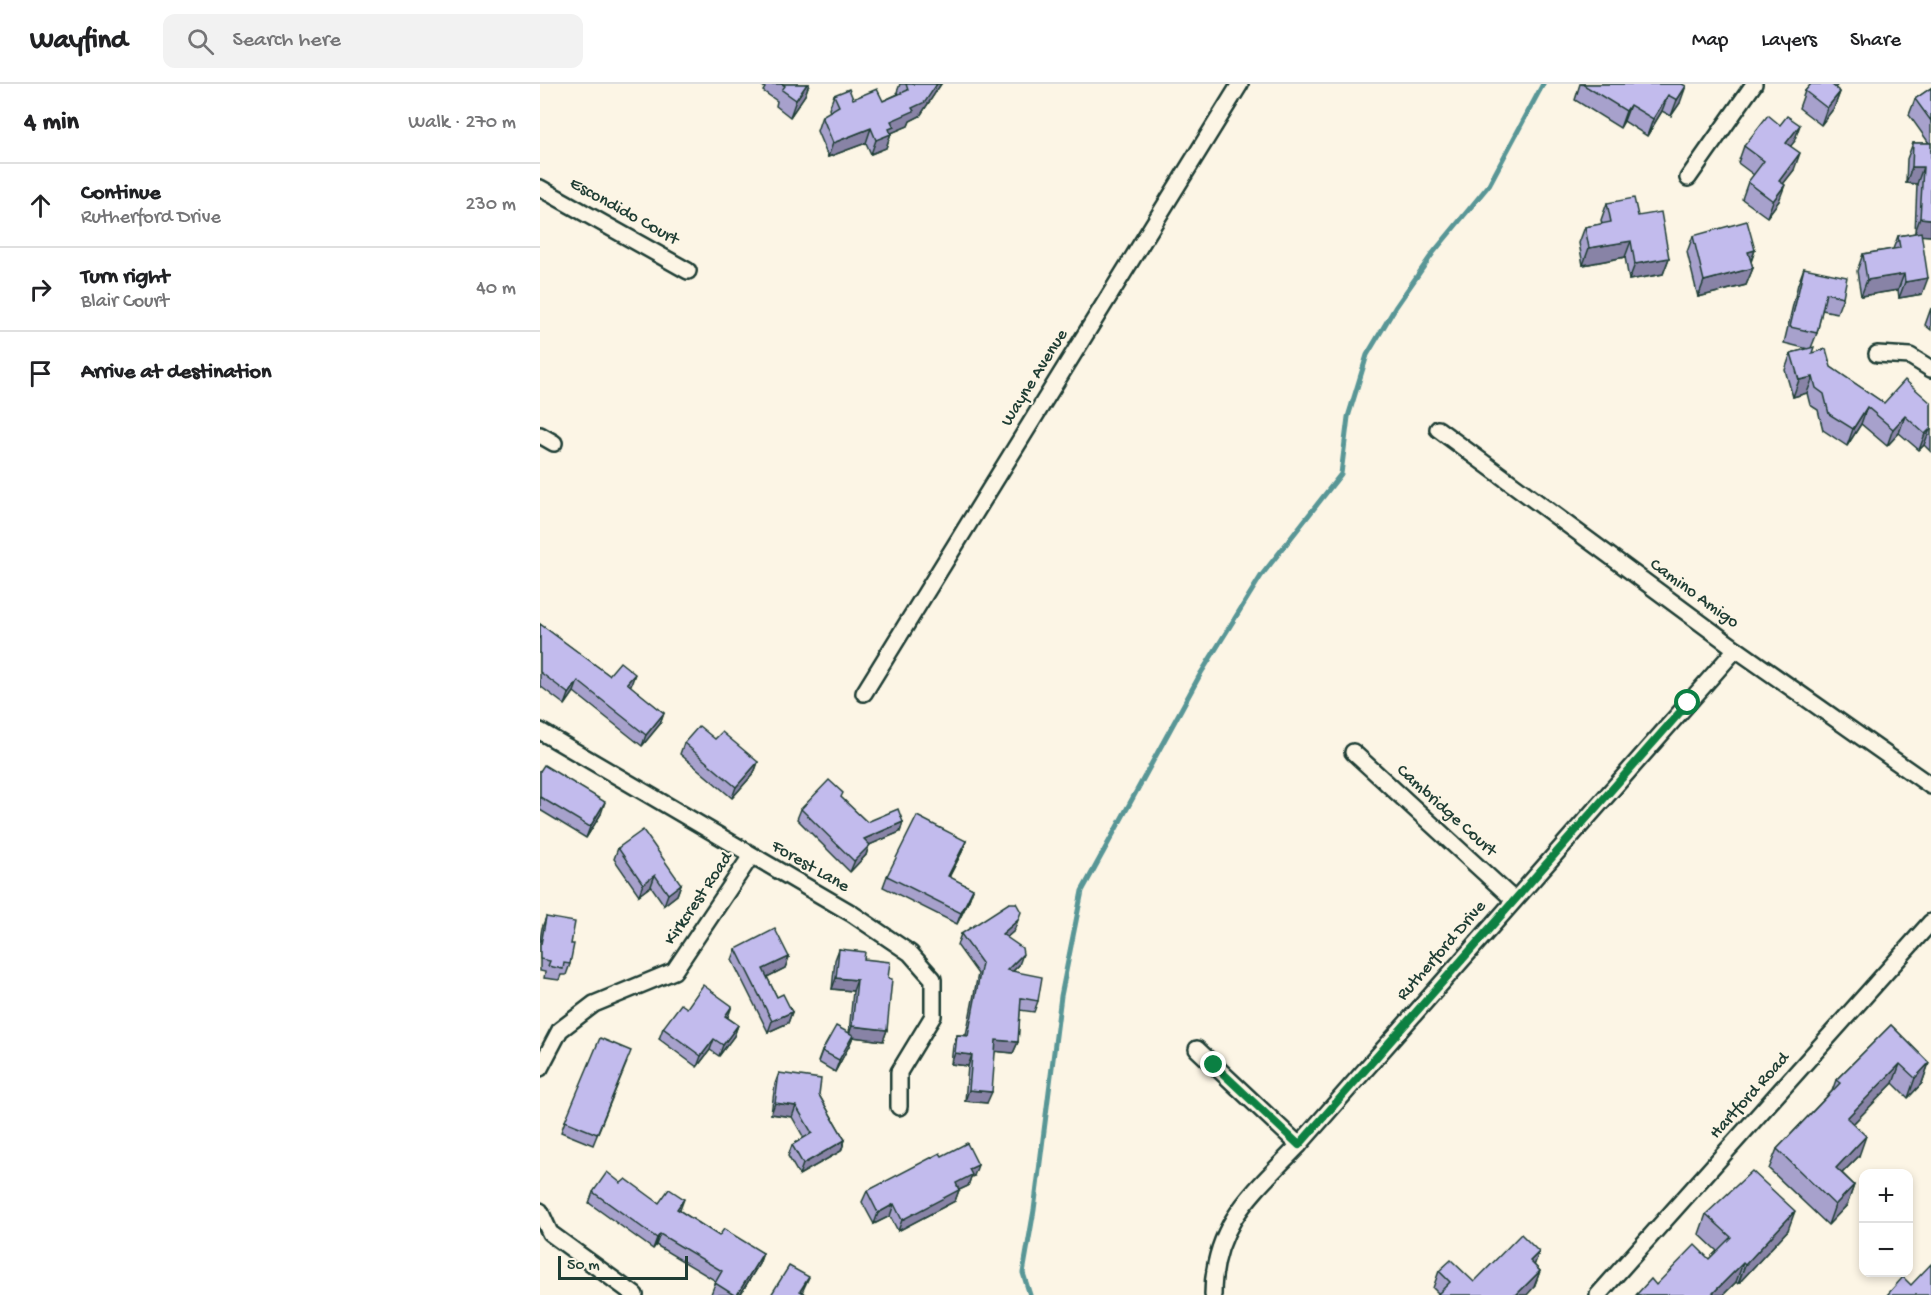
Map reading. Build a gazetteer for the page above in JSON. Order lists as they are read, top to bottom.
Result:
{
  "streets": {
    "street": [
      "Escondido Court",
      "Wayne Avenue",
      "Camino Amigo",
      "Cambridge Court",
      "Forest Lane",
      "Kirkcrest Road",
      "Rutherford Drive",
      "Hartford Road"
    ]
  },
  "crossings": [
    ["Camino Amigo", "Rutherford Drive"],
    ["Cambridge Court", "Rutherford Drive"],
    ["Forest Lane", "Kirkcrest Road"]
  ],
  "scale_bar": "50 m",
  "page": {
    "header": "Wayfind",
    "search": "Search here",
    "nav": ["Map", "Layers", "Share"],
    "heading": ["4 min", "Walk · 270 m"],
    "list": [
      ["Continue", "Rutherford Drive", "230 m"],
      ["Turn right", "Blair Court", "40 m"],
      "Arrive at destination"
    ],
    "map_buttons": ["+", "−"],
    "scale": "50 m"
  }
}
